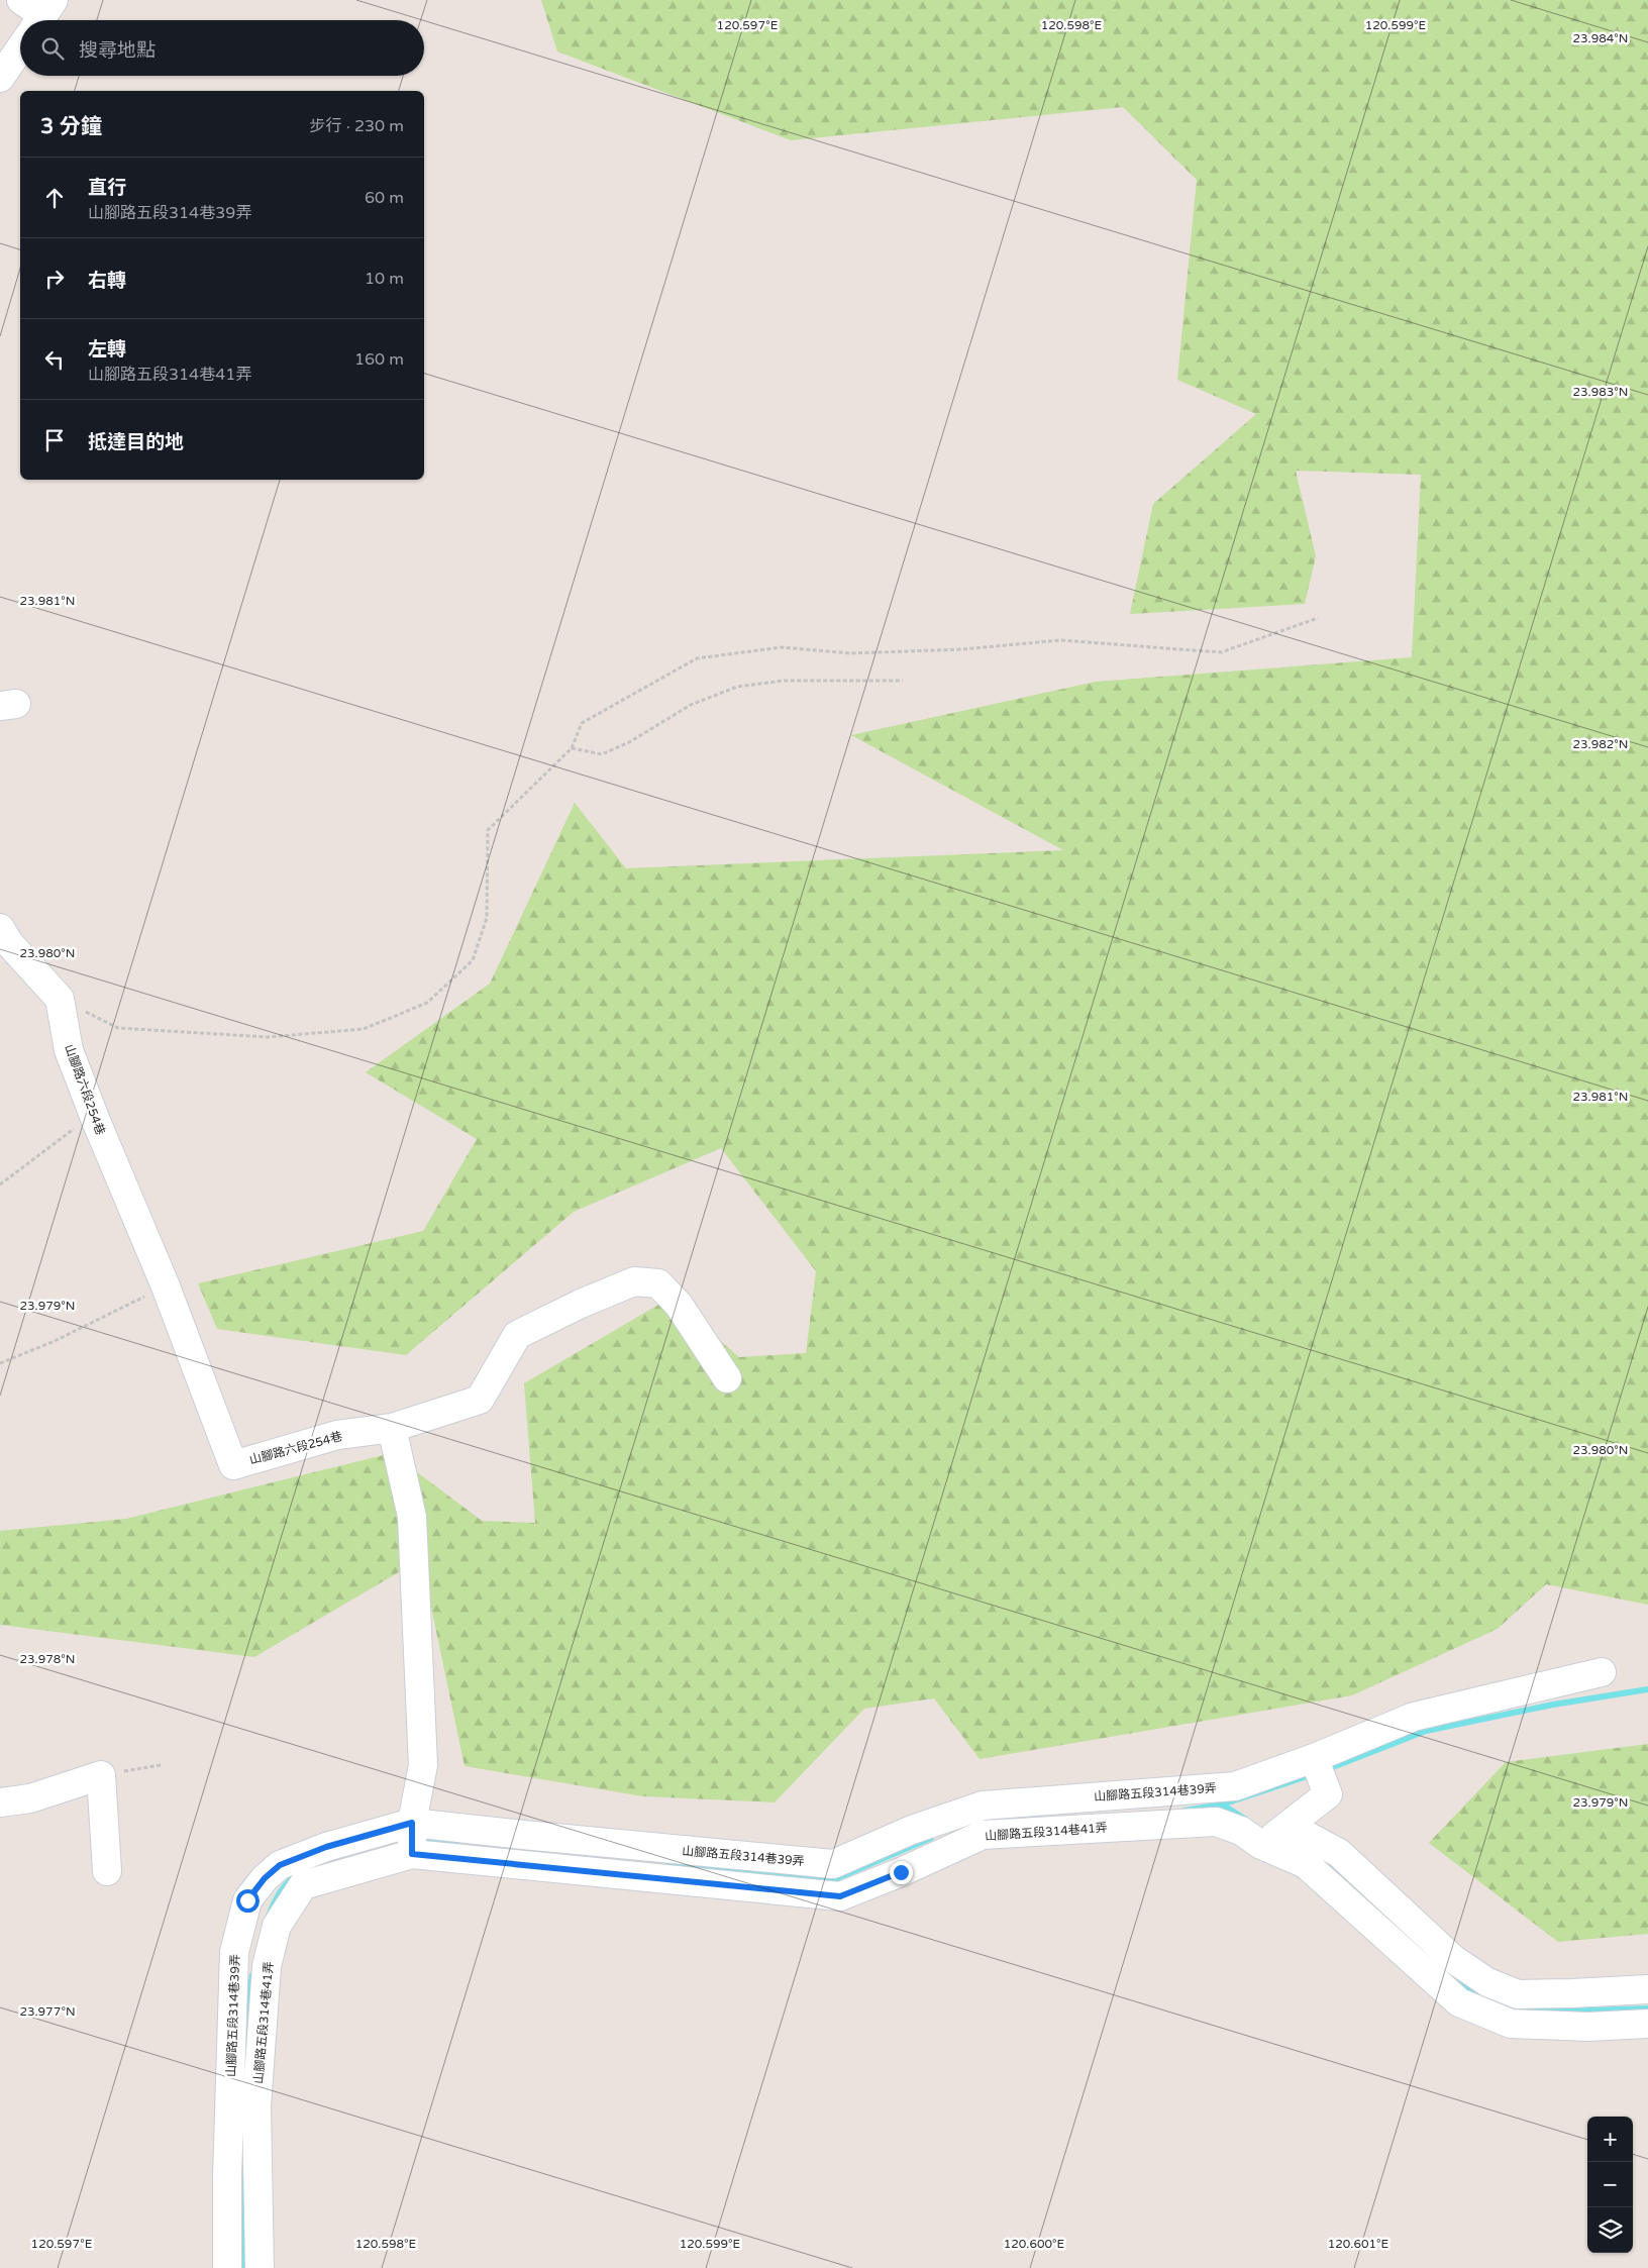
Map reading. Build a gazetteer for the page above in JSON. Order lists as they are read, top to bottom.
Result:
{
  "streets": {
    "lane": ["山腳路六段254巷", "山腳路五段314巷39弄", "山腳路五段314巷41弄"]
  },
  "page": {
    "search": "搜尋地點",
    "heading": ["3 分鐘", "步行 · 230 m"],
    "list": [
      ["直行", "山腳路五段314巷39弄", "60 m"],
      ["右轉", "10 m"],
      ["左轉", "山腳路五段314巷41弄", "160 m"],
      "抵達目的地"
    ],
    "map_buttons": ["+", "−"]
  },
  "coordinates": [
    "120.597°E",
    "120.598°E",
    "120.599°E",
    "23.984°N",
    "23.983°N",
    "23.981°N",
    "23.982°N",
    "23.980°N",
    "23.979°N",
    "23.978°N",
    "23.977°N",
    "120.600°E",
    "120.601°E"
  ]
}
